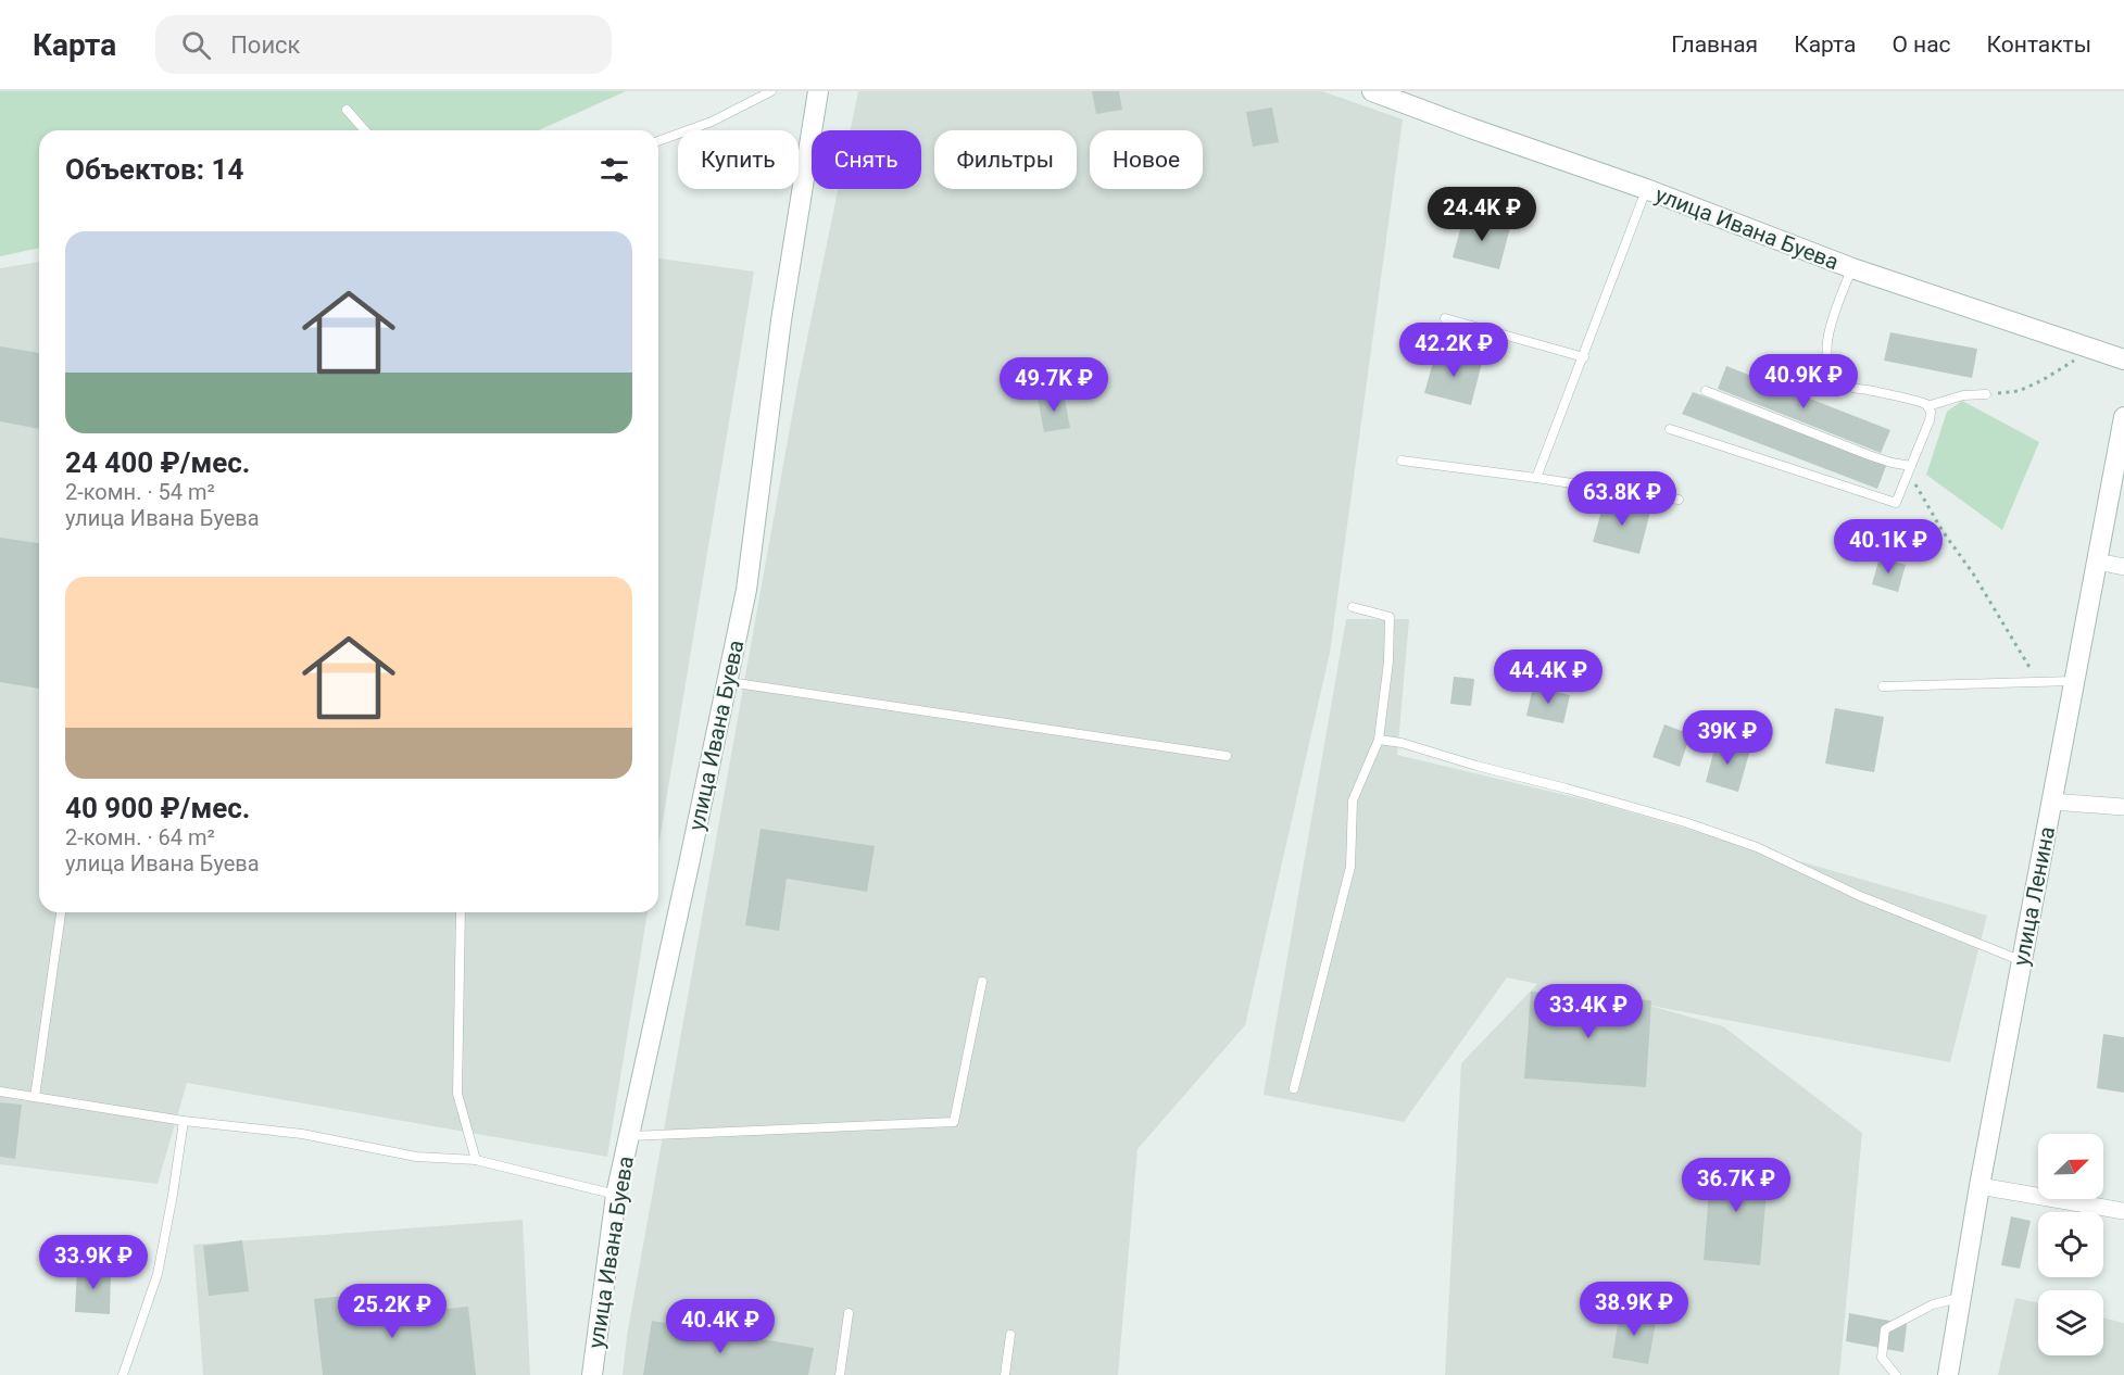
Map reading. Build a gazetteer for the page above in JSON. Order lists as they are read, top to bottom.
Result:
{
  "streets": {
    "street": ["улица Ивана Буева", "улица Ленина"]
  },
  "north": "top right",
  "page": {
    "header": "Карта",
    "search": "Поиск",
    "nav": [
      "Главная",
      "Карта",
      "О нас",
      "Контакты"
    ],
    "chip": [
      "Купить",
      "Снять",
      "Фильтры",
      "Новое"
    ],
    "heading": "Объектов: 14",
    "price": [
      "24.4K ₽",
      "42.2K ₽",
      "40.9K ₽",
      "49.7K ₽",
      "63.8K ₽",
      "40.1K ₽",
      "44.4K ₽",
      "39K ₽",
      "33.4K ₽",
      "36.7K ₽",
      "33.9K ₽",
      "38.9K ₽",
      "25.2K ₽",
      "40.4K ₽"
    ],
    "list": [
      {
        "name": "24 400 ₽/мес.",
        "note": "2-комн. · 54 m² · улица Ивана Буева"
      },
      {
        "name": "40 900 ₽/мес.",
        "note": "2-комн. · 64 m² · улица Ивана Буева"
      }
    ]
  }
}
